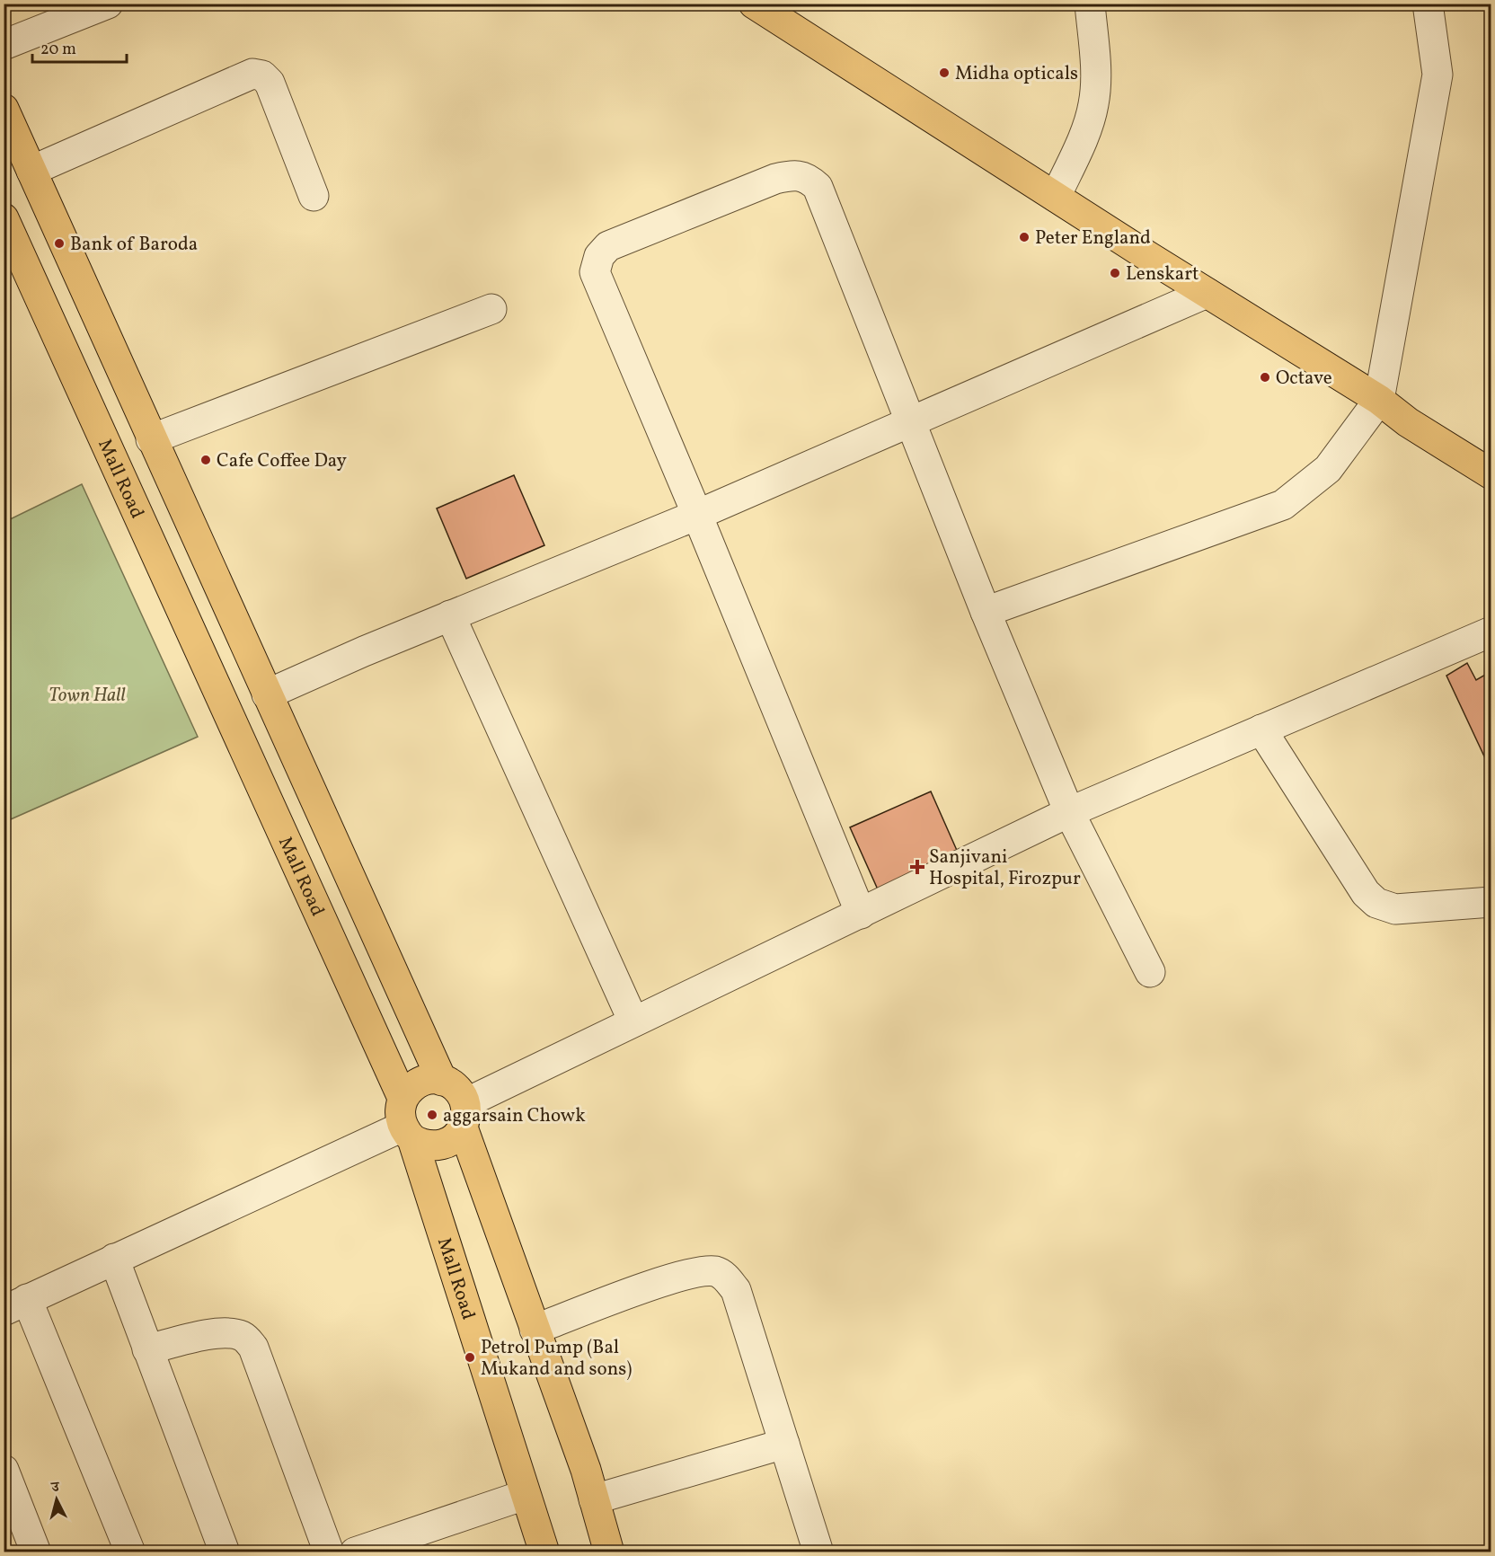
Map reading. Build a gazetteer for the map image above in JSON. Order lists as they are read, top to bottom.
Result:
{
  "streets": {
    "main road": ["Mall Road"]
  },
  "parks": ["Town Hall"],
  "places": {
    "other": [
      "Midha opticals",
      "Peter England",
      "Bank of Baroda",
      "Lenskart",
      "Octave",
      "Cafe Coffee Day",
      "aggarsain Chowk",
      "Petrol Pump (Bal Mukand and sons)"
    ],
    "health": ["Sanjivani Hospital, Firozpur"]
  },
  "scale_bar": "20 m",
  "north": "top"
}
